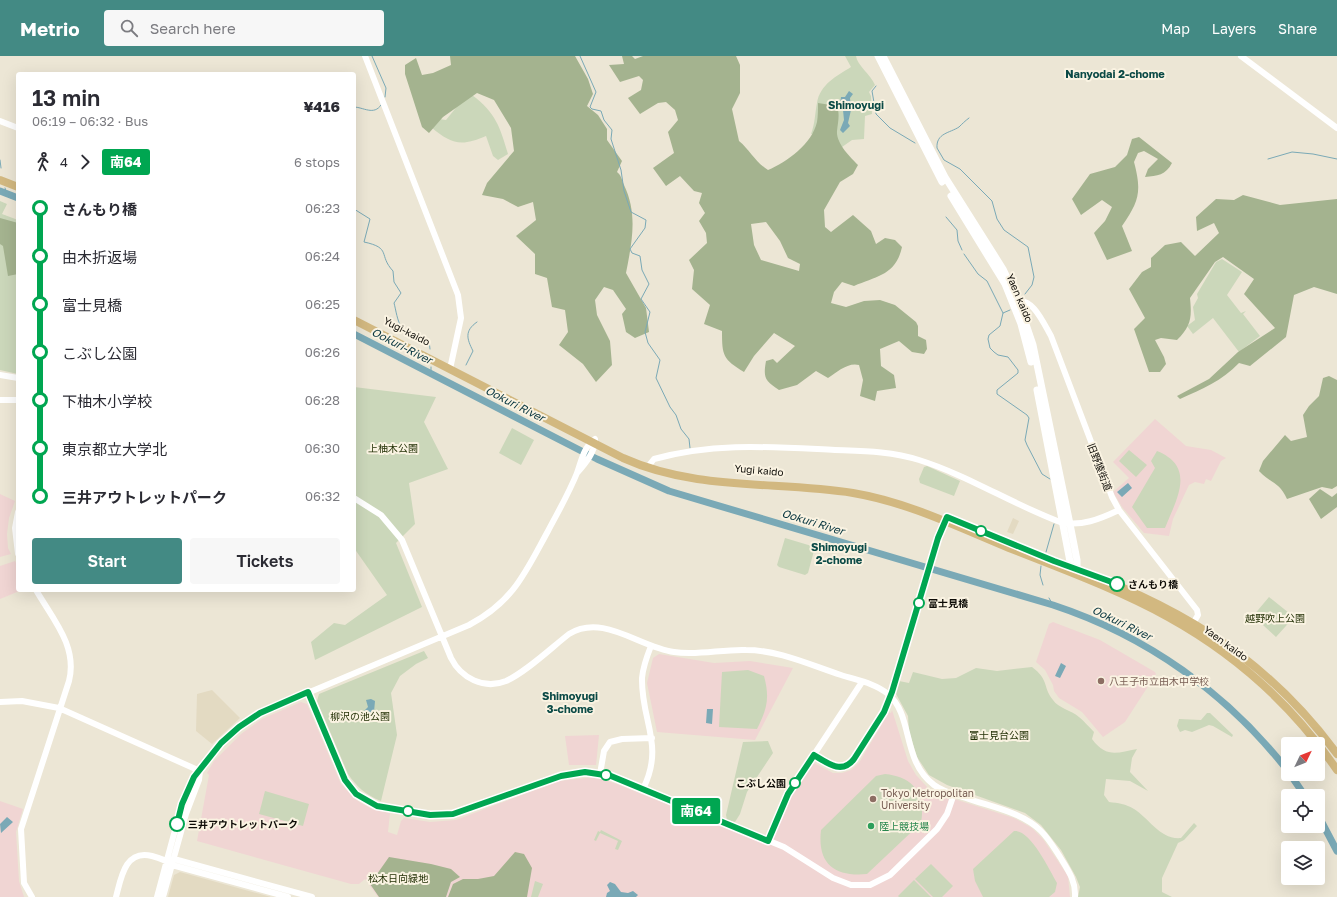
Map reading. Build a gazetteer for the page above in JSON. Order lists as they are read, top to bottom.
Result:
{
  "streets": {
    "main road": ["Yaen kaido", "Yugi-kaido", "Yugi kaido"],
    "street": ["旧野猿街道"]
  },
  "crossings": [
    ["Yaen kaido", "旧野猿街道"],
    ["Yaen kaido", "Yugi kaido"],
    ["Yugi-kaido", "Yugi kaido"]
  ],
  "districts": [
    "Nanyodai 2-chome",
    "Shimoyugi",
    "Shimoyugi 2-chome",
    "Shimoyugi 3-chome"
  ],
  "water": ["Ookuri-River", "Ookuri River"],
  "parks": [
    "上柚木公園",
    "越野吹上公園",
    "柳沢の池公園",
    "富士見台公園",
    "松木日向緑地"
  ],
  "places": [
    "さんもり橋",
    "富士見橋",
    "八王子市立由木中学校",
    "こぶし公園",
    "Tokyo Metropolitan University",
    "三井アウトレットパーク",
    "陸上競技場"
  ],
  "lines": ["bus line 南64"],
  "north": "top right",
  "page": {
    "header": "Metrio",
    "search": "Search here",
    "nav": ["Map", "Layers", "Share"],
    "on_map": "南64",
    "heading": ["13 min", "06:19 – 06:32 · Bus", "¥416"],
    "legs": ["4", "南64", "6 stops"],
    "list": [
      {
        "name": "さんもり橋",
        "value": "06:23"
      },
      {
        "name": "由木折返場",
        "value": "06:24"
      },
      {
        "name": "富士見橋",
        "value": "06:25"
      },
      {
        "name": "こぶし公園",
        "value": "06:26"
      },
      {
        "name": "下柚木小学校",
        "value": "06:28"
      },
      {
        "name": "東京都立大学北",
        "value": "06:30"
      },
      {
        "name": "三井アウトレットパーク",
        "value": "06:32"
      }
    ],
    "buttons": ["Start", "Tickets"]
  }
}
